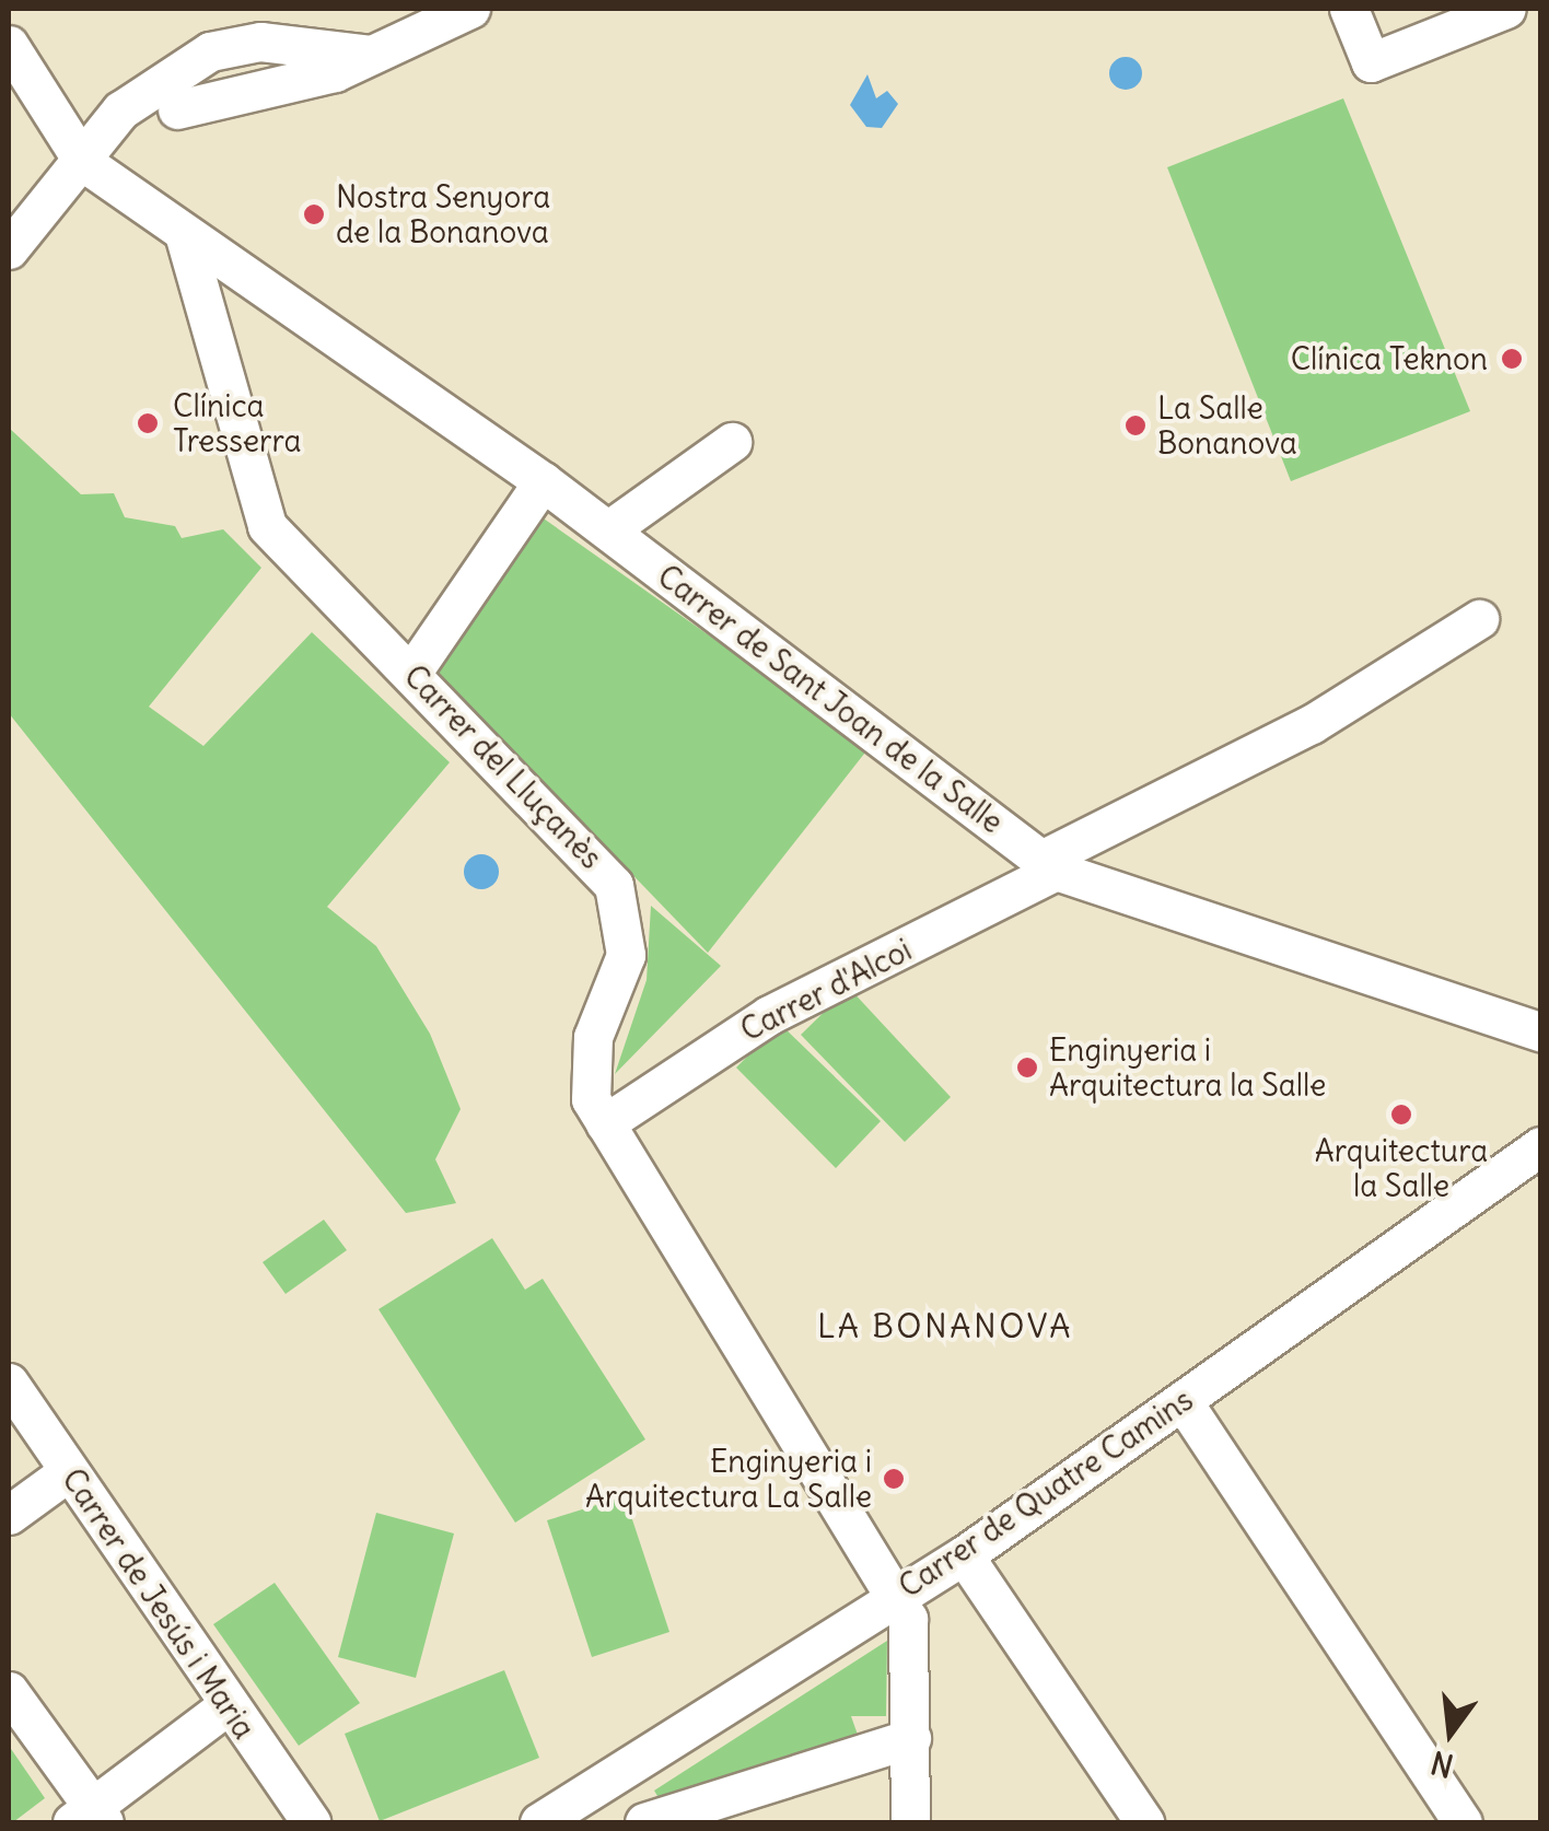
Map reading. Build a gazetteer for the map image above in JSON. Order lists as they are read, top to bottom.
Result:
{
  "streets": {
    "street": [
      "Carrer de Sant Joan de la Salle",
      "Carrer del Lluçanès",
      "Carrer d'Alcoi",
      "Carrer de Quatre Camins",
      "Carrer de Jesús i Maria"
    ]
  },
  "crossings": [
    ["Carrer de Sant Joan de la Salle", "Carrer del Lluçanès"],
    ["Carrer de Sant Joan de la Salle", "Carrer d'Alcoi"],
    ["Carrer del Lluçanès", "Carrer d'Alcoi"],
    ["Carrer del Lluçanès", "Carrer de Quatre Camins"]
  ],
  "districts": ["LA BONANOVA"],
  "places": [
    "Nostra Senyora de la Bonanova",
    "Clínica Teknon",
    "Clínica Tresserra",
    "La Salle Bonanova",
    "Enginyeria i Arquitectura la Salle",
    "Arquitectura la Salle",
    "Enginyeria i Arquitectura La Salle"
  ],
  "north": "bottom"
}
